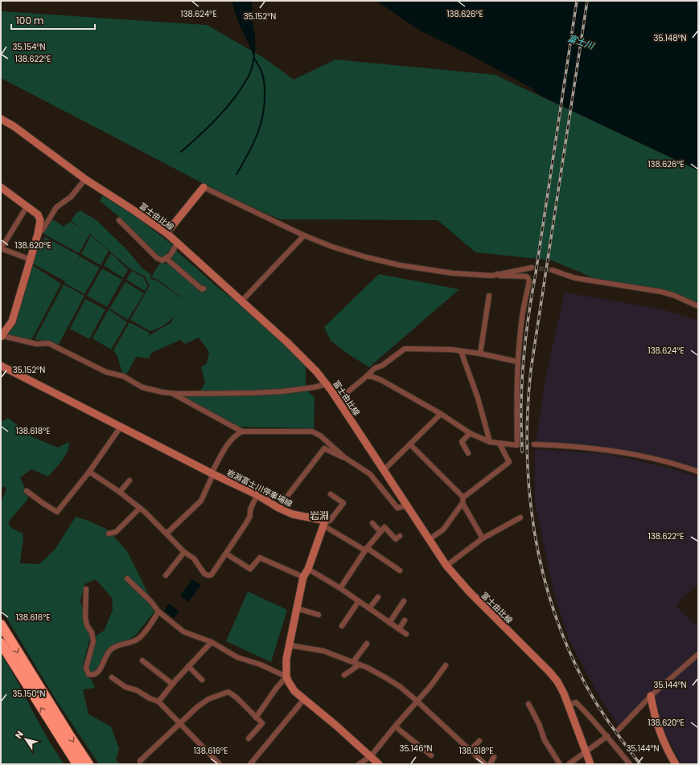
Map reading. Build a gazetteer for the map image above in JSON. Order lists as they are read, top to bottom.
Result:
{
  "streets": {
    "main road": ["富士由比線", "岩淵富士川停車場線"]
  },
  "districts": ["岩淵"],
  "water": ["富士川"],
  "scale_bar": "100 m",
  "north": "top left",
  "coordinates": [
    "138.624°E",
    "138.626°E",
    "35.152°N",
    "35.148°N",
    "35.154°N",
    "138.622°E",
    "138.620°E",
    "138.618°E",
    "138.616°E",
    "35.144°N",
    "35.150°N",
    "35.146°N"
  ]
}
